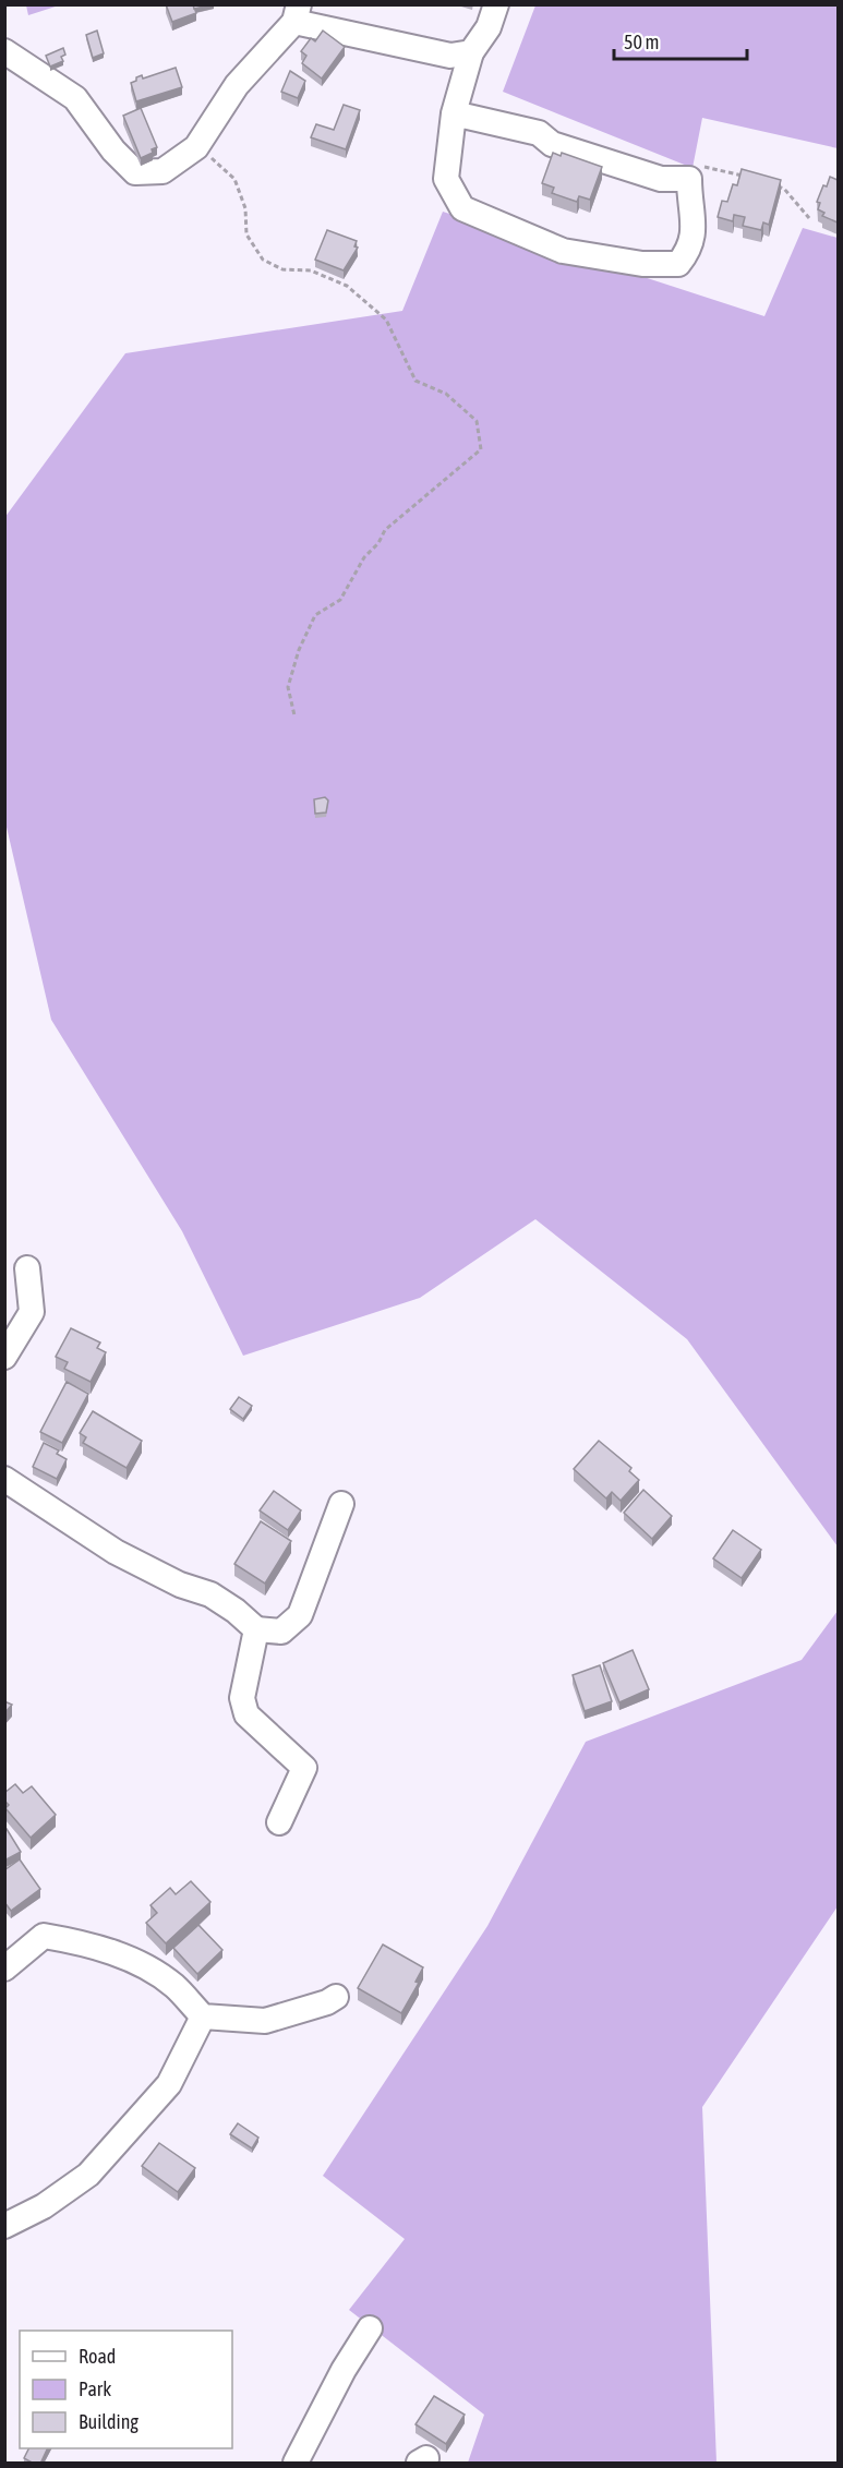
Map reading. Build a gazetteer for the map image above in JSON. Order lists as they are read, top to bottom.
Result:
{
  "legend": ["Road", "Park", "Building"],
  "scale_bar": "50 m"
}
